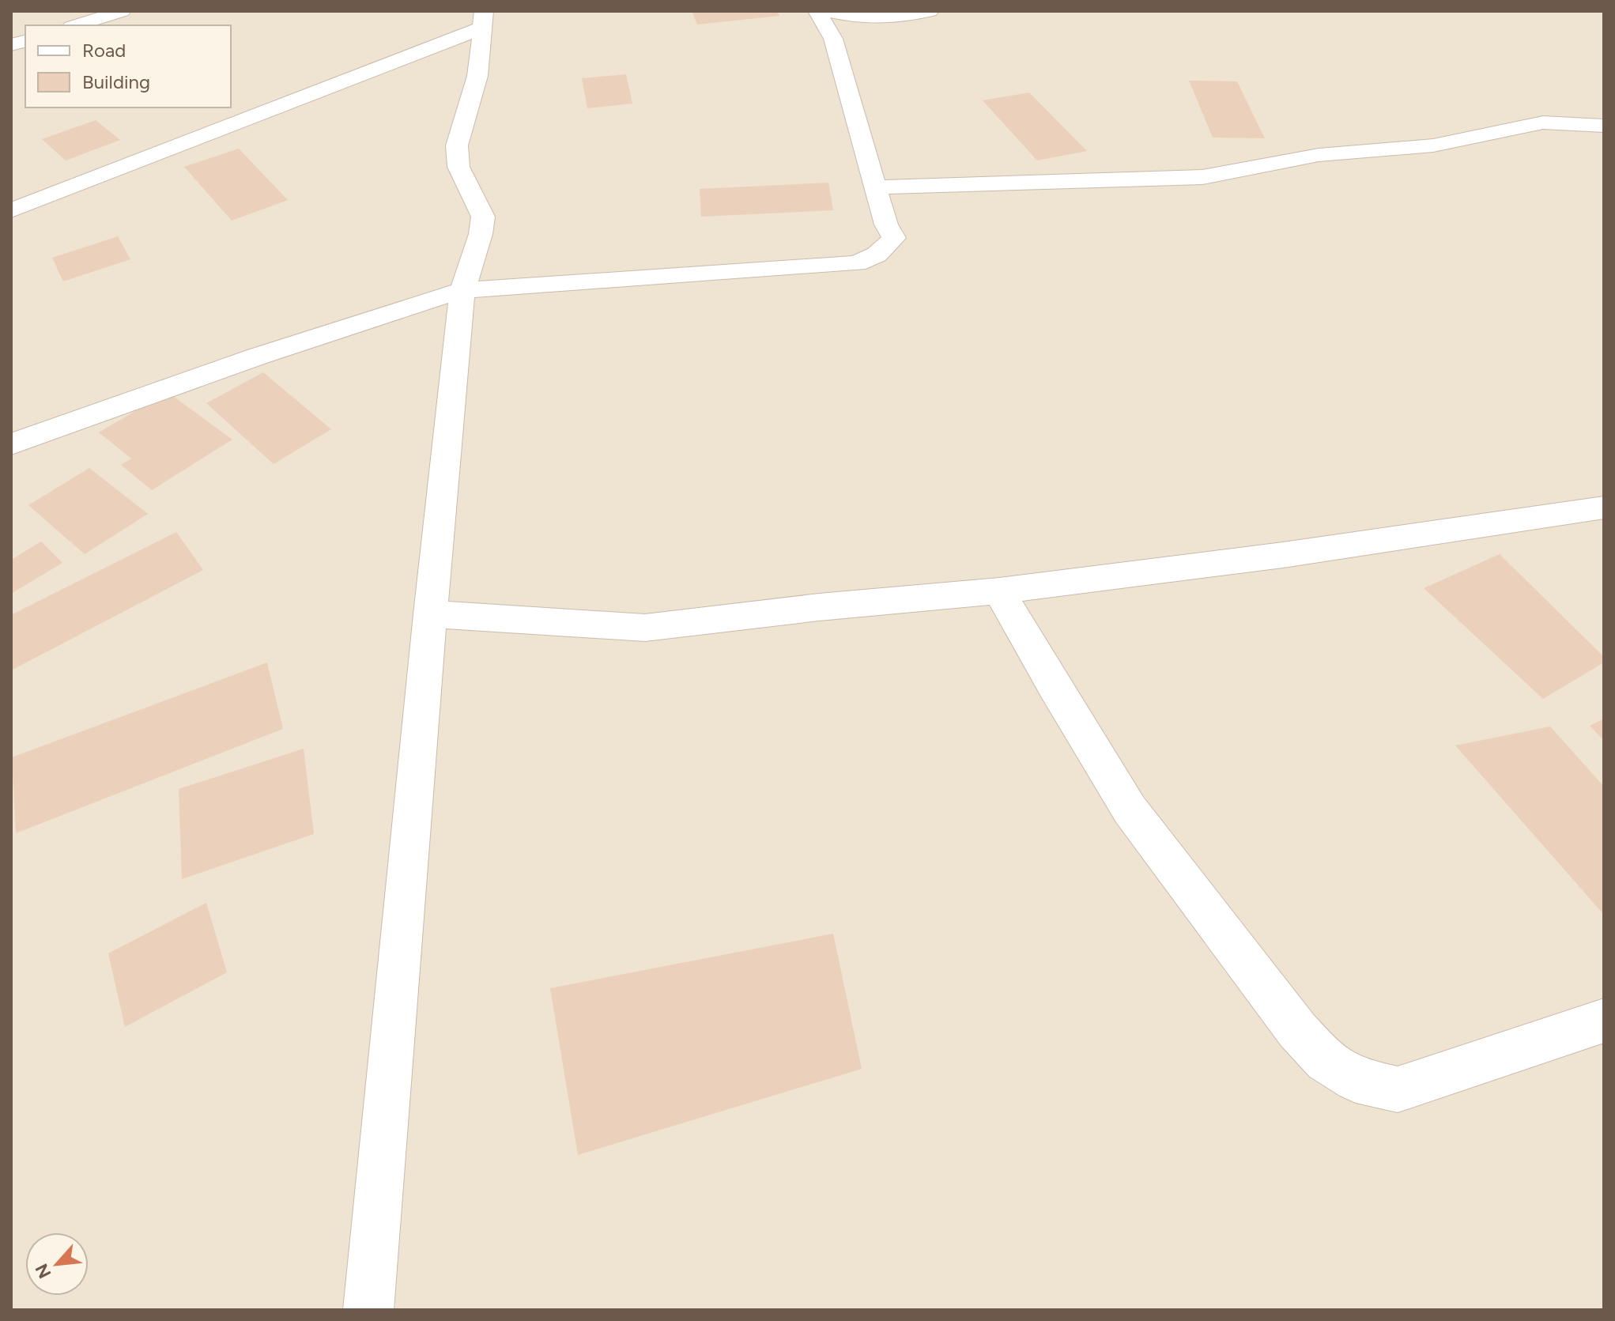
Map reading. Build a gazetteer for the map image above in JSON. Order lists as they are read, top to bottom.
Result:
{
  "legend": ["Road", "Building"],
  "north": "bottom left"
}
